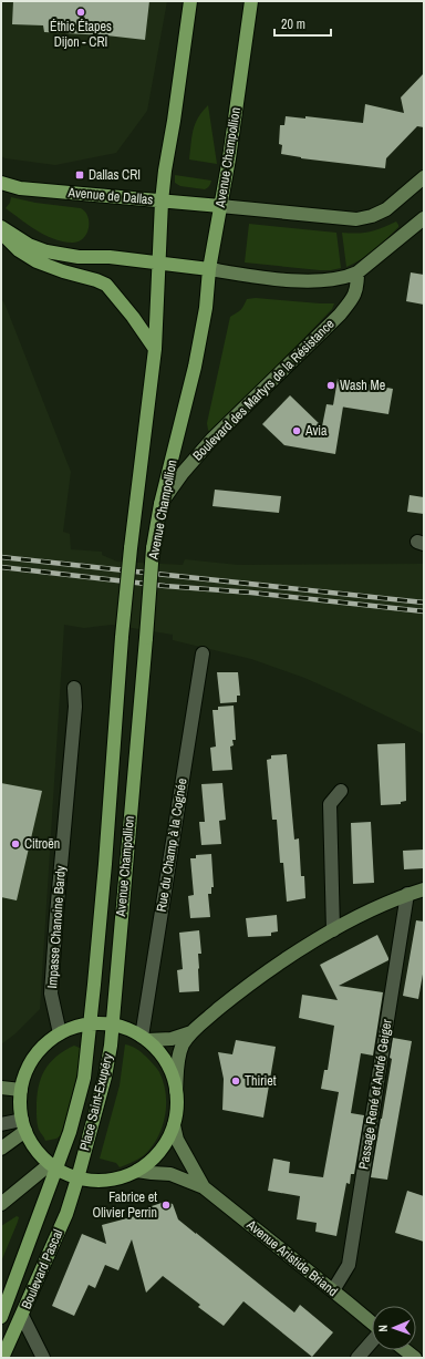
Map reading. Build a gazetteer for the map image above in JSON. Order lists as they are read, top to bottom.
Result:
{
  "streets": {
    "main road": [
      "Avenue Champollion",
      "Avenue de Dallas",
      "Boulevard des Martyrs de la Résistance",
      "Place Saint-Exupéry",
      "Avenue Aristide Briand",
      "Boulevard Pascal"
    ],
    "street": ["Rue du Champ à la Cognée", "Impasse Chanoine Bardy", "Passage René et André Geiger"]
  },
  "crossings": [
    ["Avenue Champollion", "Avenue de Dallas"],
    ["Avenue Champollion", "Boulevard des Martyrs de la Résistance"],
    ["Avenue Champollion", "Place Saint-Exupéry"],
    ["Passage René et André Geiger", "Avenue Aristide Briand"],
    ["Place Saint-Exupéry", "Boulevard Pascal"]
  ],
  "places": {
    "other": [
      "Éthic Étapes Dijon - CRI",
      "Wash Me",
      "Avia",
      "Citroën",
      "Thiriet",
      "Fabrice et Olivier Perrin"
    ],
    "transit": ["Dallas CRI"]
  },
  "scale_bar": "20 m",
  "north": "left"
}
